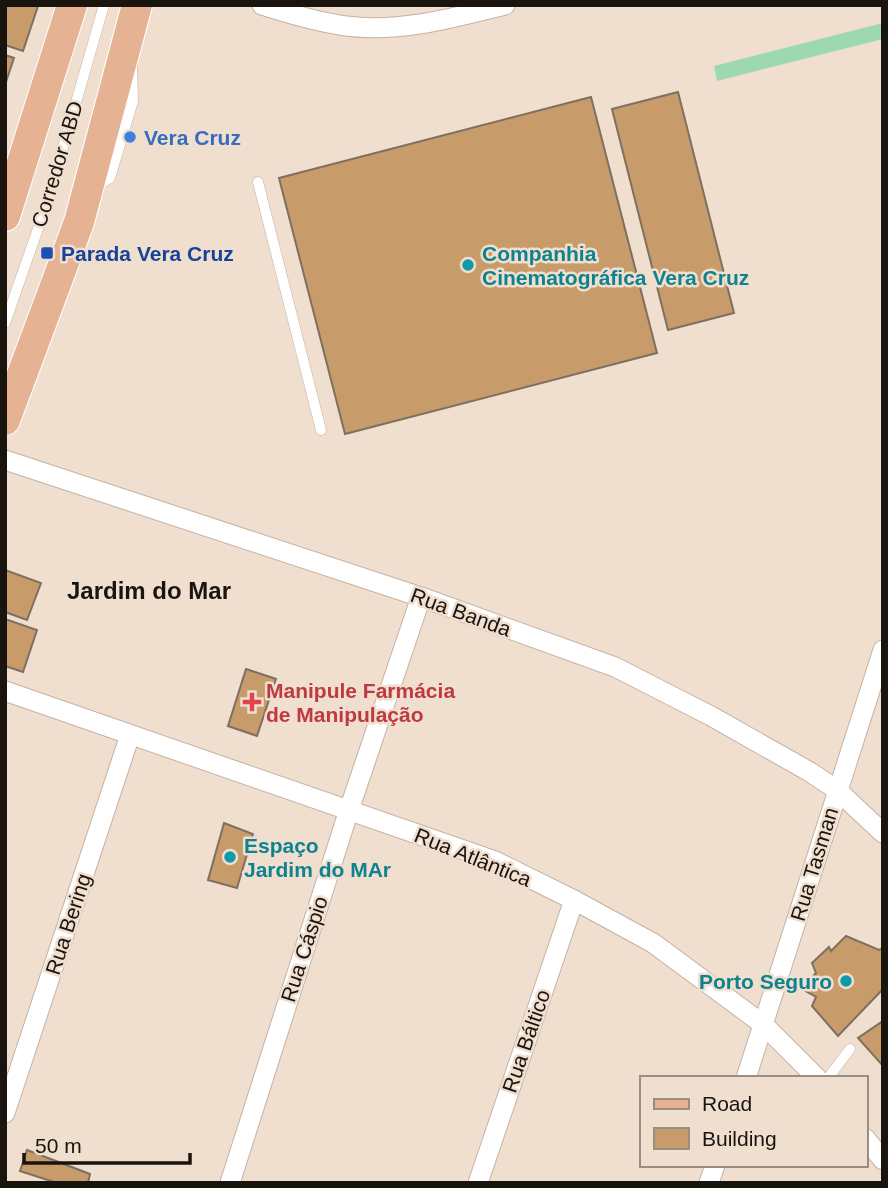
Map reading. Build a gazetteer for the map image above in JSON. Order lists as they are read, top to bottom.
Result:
{
  "streets": {
    "street": [
      "Rua Banda",
      "Rua Atlântica",
      "Rua Tasman",
      "Rua Bering",
      "Rua Cáspio",
      "Rua Báltico"
    ],
    "lane": ["Corredor ABD"]
  },
  "crossings": [
    ["Rua Banda", "Rua Tasman"],
    ["Rua Banda", "Rua Cáspio"],
    ["Rua Atlântica", "Rua Tasman"],
    ["Rua Atlântica", "Rua Bering"],
    ["Rua Atlântica", "Rua Cáspio"],
    ["Rua Atlântica", "Rua Báltico"]
  ],
  "districts": ["Jardim do Mar"],
  "places": {
    "other": [
      "Vera Cruz",
      "Companhia Cinematográfica Vera Cruz",
      "Espaço Jardim do MAr",
      "Porto Seguro"
    ],
    "transit": ["Parada Vera Cruz"],
    "health": ["Manipule Farmácia de Manipulação"]
  },
  "legend": ["Road", "Building"],
  "scale_bar": "50 m"
}
